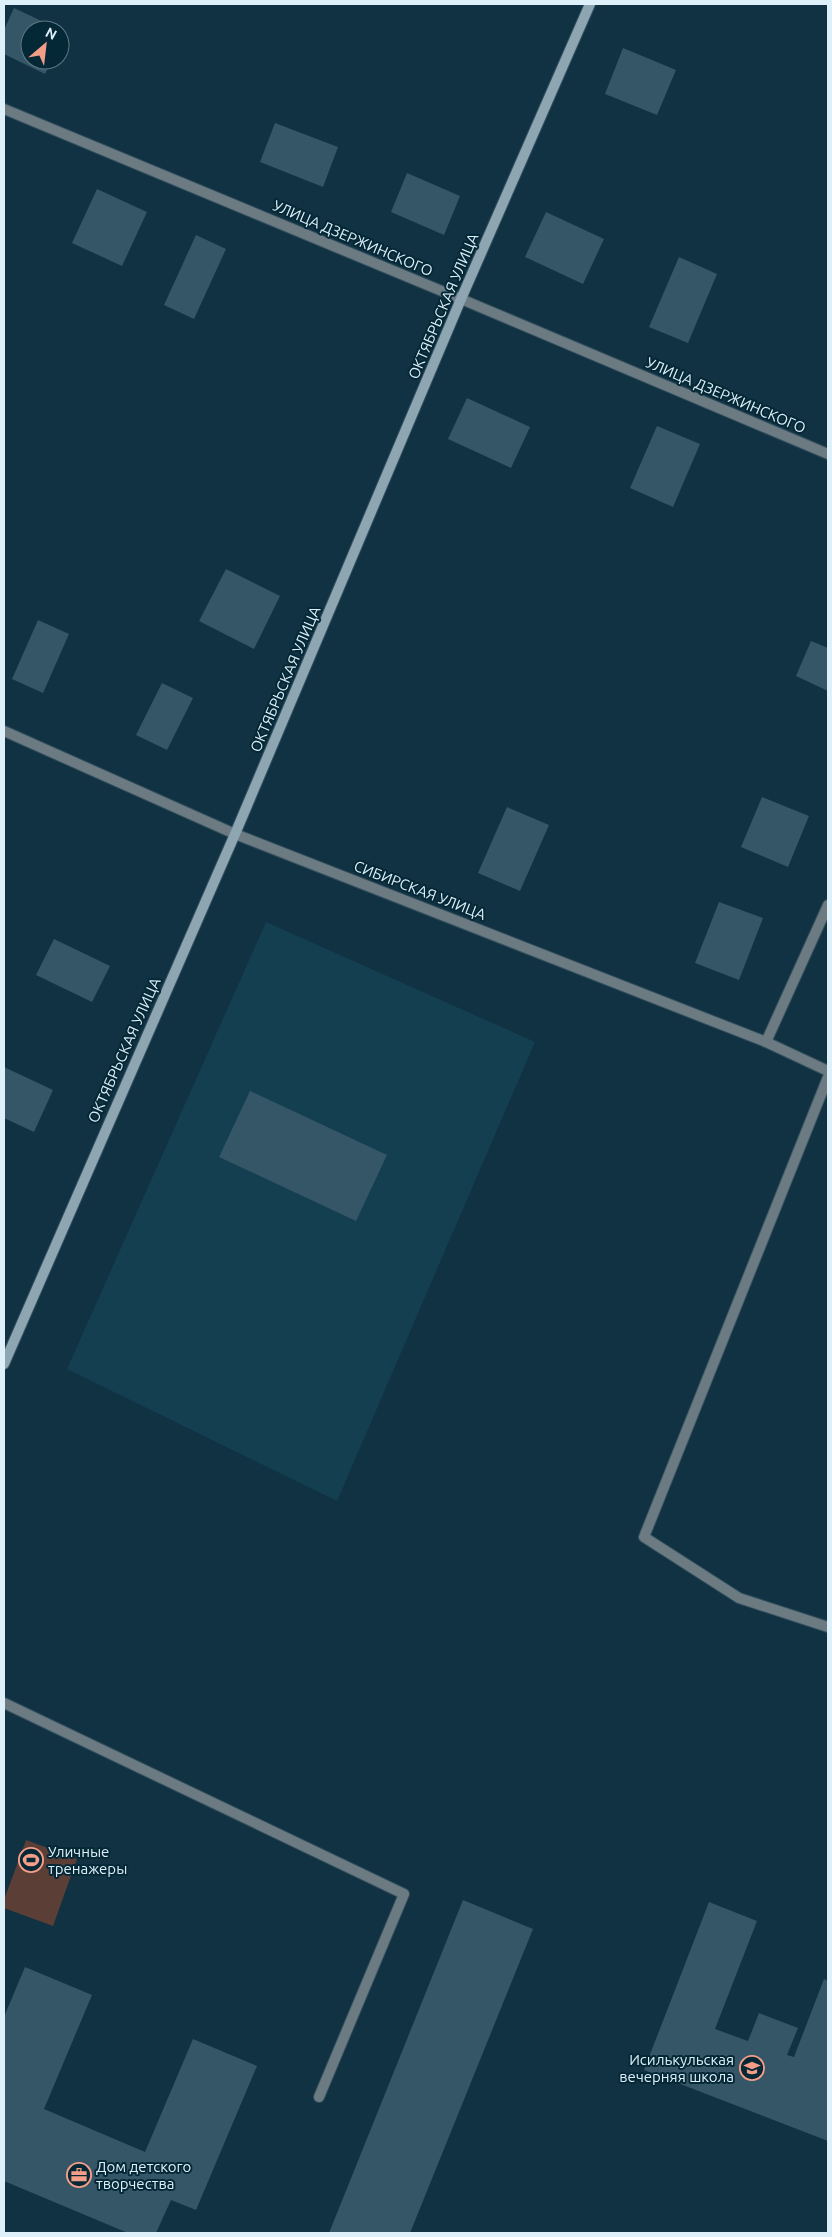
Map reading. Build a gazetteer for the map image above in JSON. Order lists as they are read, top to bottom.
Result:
{
  "streets": {
    "street": ["УЛИЦА ДЗЕРЖИНСКОГО", "ОКТЯБРЬСКАЯ УЛИЦА", "СИБИРСКАЯ УЛИЦА"]
  },
  "crossings": [
    ["УЛИЦА ДЗЕРЖИНСКОГО", "ОКТЯБРЬСКАЯ УЛИЦА"],
    ["ОКТЯБРЬСКАЯ УЛИЦА", "СИБИРСКАЯ УЛИЦА"]
  ],
  "places": {
    "sports": ["Уличные тренажеры"],
    "school or university": ["Исилькульская вечерняя школа"],
    "office": ["Дом детского творчества"]
  },
  "north": "top right"
}
